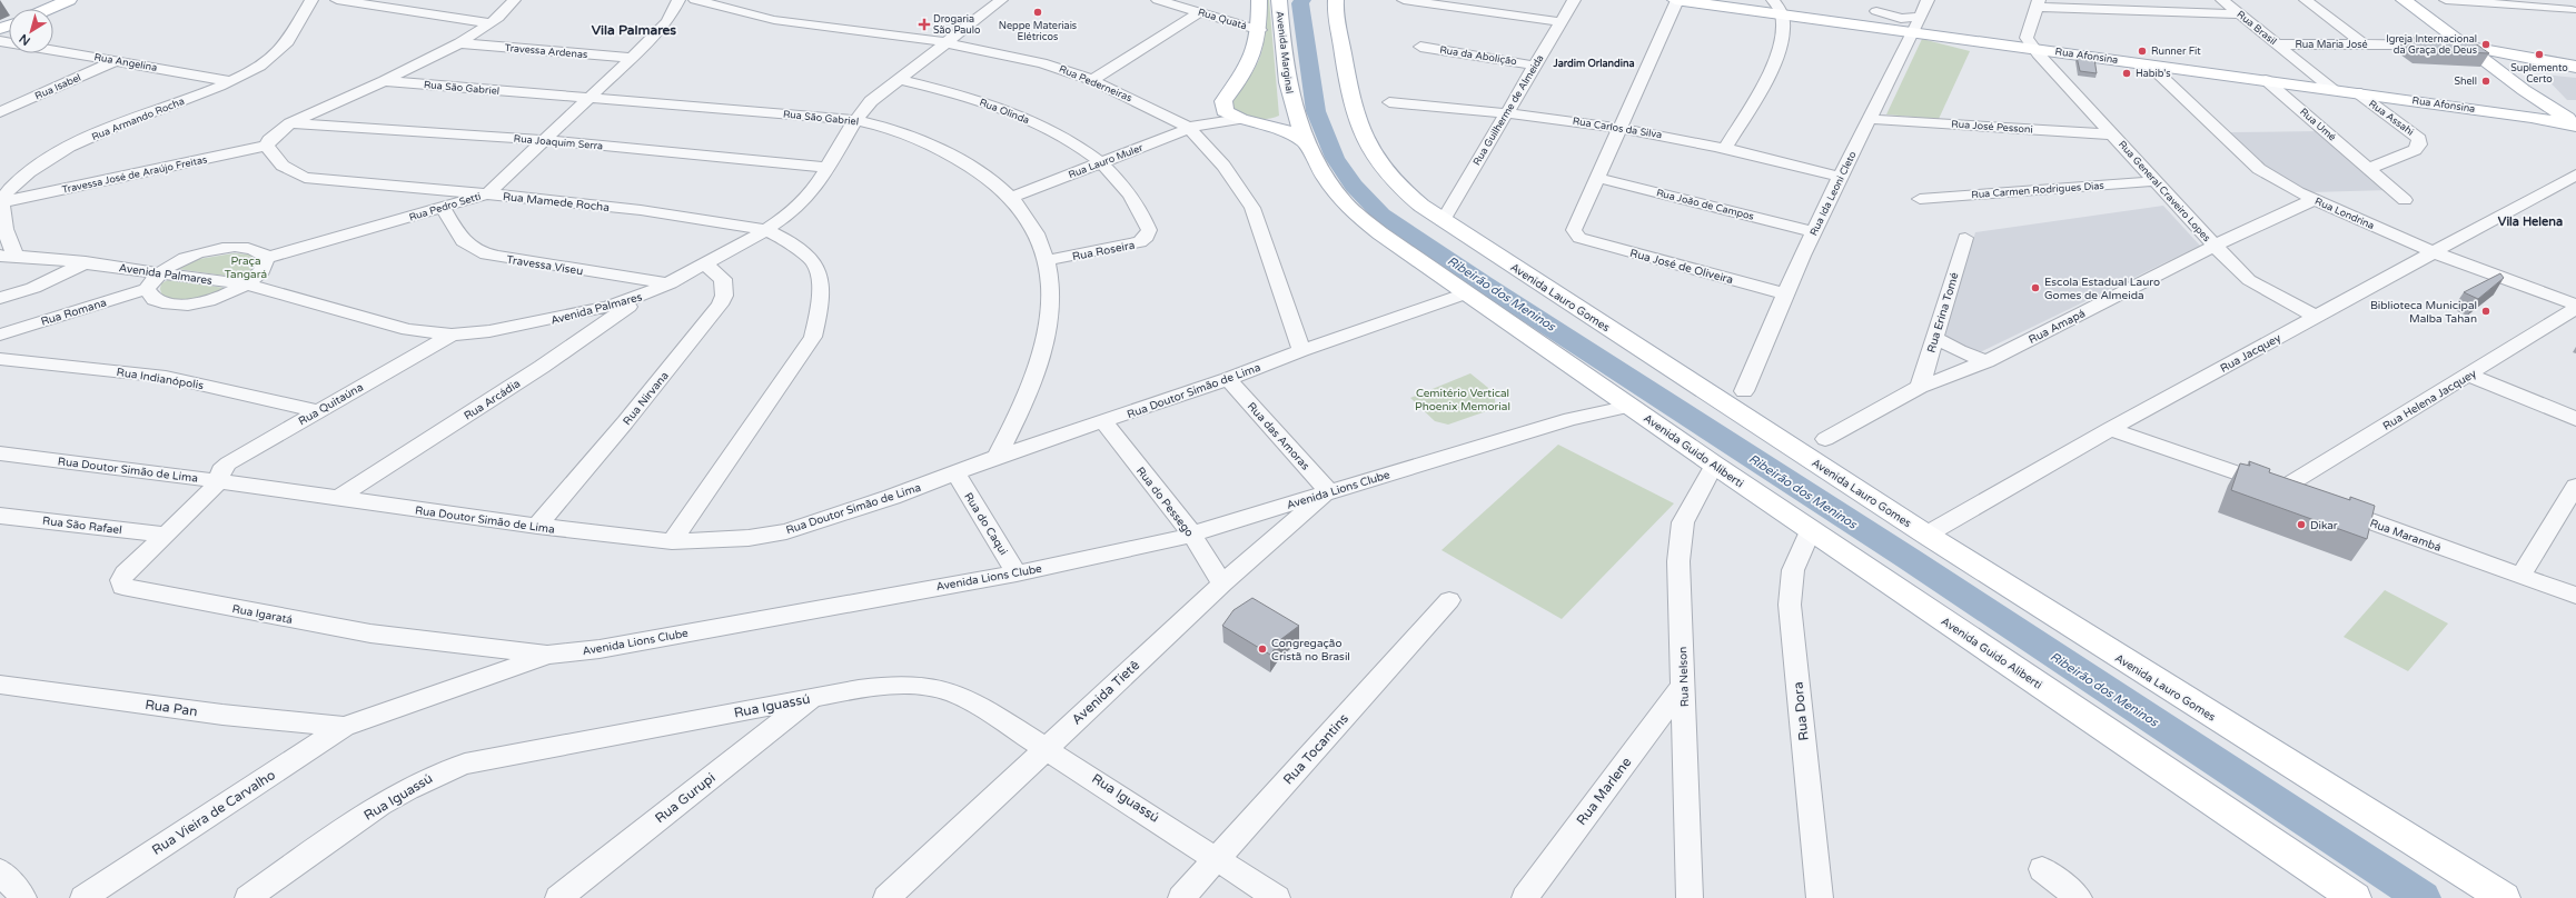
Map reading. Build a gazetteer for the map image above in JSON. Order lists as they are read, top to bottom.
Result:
{
  "streets": {
    "main road": [
      "Avenida Marginal",
      "Rua Afonsina",
      "Avenida Lauro Gomes",
      "Avenida Guido Aliberti"
    ],
    "street": [
      "Rua Quatá",
      "Rua Brasil",
      "Rua Maria José",
      "Travessa Ardenas",
      "Rua da Abolição",
      "Rua Angelina",
      "Rua Pederneiras",
      "Rua Isabel",
      "Rua São Gabriel",
      "Rua Guilherme de Almeida",
      "Rua Olinda",
      "Rua Assahi",
      "Rua Armando Rocha",
      "Rua Umé",
      "Rua José Pessoni",
      "Rua Carlos da Silva",
      "Rua Joaquim Serra",
      "Rua Lauro Muler",
      "Travessa José de Araújo Freitas",
      "Rua Carmen Rodrigues Dias",
      "Rua General Craveiro Lopes",
      "Rua Ida Leoni Cleto",
      "Rua Mamede Rocha",
      "Rua João de Campos",
      "Rua Pedro Setti",
      "Rua Londrina",
      "Rua Roseira",
      "Travessa Viseu",
      "Rua José de Oliveira",
      "Avenida Palmares",
      "Rua Romana",
      "Rua Erina Tomé",
      "Rua Amapá",
      "Rua Jacquey",
      "Rua Indianópolis",
      "Rua Doutor Simão de Lima",
      "Rua Nirvana",
      "Rua Arcádia",
      "Rua Helena Jacquey",
      "Rua Quitaúna",
      "Rua das Amoras",
      "Avenida Lions Clube",
      "Rua do Pessego",
      "Rua do Caqui",
      "Rua São Rafael",
      "Rua Marambá",
      "Rua Igaratá",
      "Rua Nelson",
      "Avenida Tietê",
      "Rua Iguassú",
      "Rua Pan",
      "Rua Dora",
      "Rua Tocantins",
      "Rua Marlene",
      "Rua Gurupi",
      "Rua Vieira de Carvalho"
    ]
  },
  "crossings": [
    ["Rua Brasil", "Rua Maria José"],
    ["Rua Brasil", "Rua Afonsina"],
    ["Travessa Ardenas", "Rua Pedro Setti"],
    ["Rua da Abolição", "Rua Guilherme de Almeida"],
    ["Rua Afonsina", "Rua Assahi"],
    ["Rua Afonsina", "Rua Umé"],
    ["Rua Afonsina", "Rua General Craveiro Lopes"],
    ["Rua Afonsina", "Rua Ida Leoni Cleto"],
    ["Rua Afonsina", "Rua Londrina"],
    ["Rua Angelina", "Rua Isabel"],
    ["Rua Angelina", "Rua Armando Rocha"],
    ["Rua Pederneiras", "Rua Lauro Muler"],
    ["Rua Pederneiras", "Avenida Palmares"],
    ["Rua Pederneiras", "Rua Doutor Simão de Lima"],
    ["Rua São Gabriel", "Rua Lauro Muler"],
    ["Rua São Gabriel", "Rua Pedro Setti"],
    ["Rua São Gabriel", "Rua Roseira"],
    ["Rua São Gabriel", "Avenida Palmares"],
    ["Rua São Gabriel", "Rua Doutor Simão de Lima"],
    ["Rua Guilherme de Almeida", "Rua Carlos da Silva"],
    ["Rua Guilherme de Almeida", "Avenida Lauro Gomes"],
    ["Rua Olinda", "Rua Lauro Muler"],
    ["Rua Olinda", "Rua Roseira"],
    ["Rua Olinda", "Avenida Palmares"],
    ["Rua Assahi", "Rua Umé"],
    ["Rua Armando Rocha", "Travessa José de Araújo Freitas"],
    ["Rua José Pessoni", "Rua General Craveiro Lopes"],
    ["Rua José Pessoni", "Rua Ida Leoni Cleto"],
    ["Rua Carlos da Silva", "Rua Ida Leoni Cleto"],
    ["Rua Joaquim Serra", "Rua Pedro Setti"],
    ["Rua Joaquim Serra", "Avenida Palmares"],
    ["Rua Lauro Muler", "Rua Roseira"],
    ["Travessa José de Araújo Freitas", "Rua Mamede Rocha"],
    ["Rua Carmen Rodrigues Dias", "Rua General Craveiro Lopes"],
    ["Rua General Craveiro Lopes", "Rua Amapá"],
    ["Rua General Craveiro Lopes", "Rua Jacquey"],
    ["Rua Ida Leoni Cleto", "Rua João de Campos"],
    ["Rua Ida Leoni Cleto", "Rua José de Oliveira"],
    ["Rua Mamede Rocha", "Rua Pedro Setti"],
    ["Rua Mamede Rocha", "Avenida Palmares"],
    ["Rua Mamede Rocha", "Rua Doutor Simão de Lima"],
    ["Rua João de Campos", "Rua José de Oliveira"],
    ["Rua Pedro Setti", "Travessa Viseu"],
    ["Rua Londrina", "Rua Amapá"],
    ["Rua Londrina", "Rua Jacquey"],
    ["Travessa Viseu", "Avenida Palmares"],
    ["Avenida Palmares", "Rua Nirvana"],
    ["Avenida Palmares", "Rua Arcádia"],
    ["Avenida Palmares", "Rua Quitaúna"],
    ["Avenida Lauro Gomes", "Rua Jacquey"],
    ["Rua Erina Tomé", "Rua Amapá"],
    ["Rua Indianópolis", "Rua Quitaúna"],
    ["Rua Doutor Simão de Lima", "Rua Nirvana"],
    ["Rua Doutor Simão de Lima", "Rua Arcádia"],
    ["Rua Doutor Simão de Lima", "Rua Quitaúna"],
    ["Rua Doutor Simão de Lima", "Rua das Amoras"],
    ["Rua Doutor Simão de Lima", "Rua do Pessego"],
    ["Rua Doutor Simão de Lima", "Rua do Caqui"],
    ["Rua Doutor Simão de Lima", "Rua Igaratá"],
    ["Rua Quitaúna", "Rua Igaratá"],
    ["Rua das Amoras", "Avenida Lions Clube"],
    ["Rua das Amoras", "Avenida Tietê"],
    ["Avenida Guido Aliberti", "Avenida Lions Clube"],
    ["Avenida Guido Aliberti", "Rua Nelson"],
    ["Avenida Guido Aliberti", "Rua Dora"],
    ["Avenida Lions Clube", "Rua do Pessego"],
    ["Avenida Lions Clube", "Rua do Caqui"],
    ["Avenida Lions Clube", "Rua Igaratá"],
    ["Avenida Lions Clube", "Avenida Tietê"],
    ["Avenida Lions Clube", "Rua Pan"],
    ["Avenida Lions Clube", "Rua Vieira de Carvalho"],
    ["Rua do Pessego", "Avenida Tietê"],
    ["Rua São Rafael", "Rua Igaratá"],
    ["Rua Nelson", "Rua Marlene"],
    ["Avenida Tietê", "Rua Iguassú"],
    ["Rua Iguassú", "Rua Tocantins"],
    ["Rua Iguassú", "Rua Gurupi"],
    ["Rua Pan", "Rua Vieira de Carvalho"]
  ],
  "districts": ["Vila Palmares", "Jardim Orlandina", "Vila Helena"],
  "water": ["Ribeirão dos Meninos"],
  "parks": ["Praça Tangará", "Cemitério Vertical Phoenix Memorial"],
  "places": {
    "other": [
      "Neppe Materiais Elétricos",
      "Igreja Internacional da Graça de Deus",
      "Runner Fit",
      "Suplemento Certo",
      "Habib's",
      "Shell",
      "Escola Estadual Lauro Gomes de Almeida",
      "Biblioteca Municipal Malba Tahan",
      "Dikar",
      "Congregação Cristã no Brasil"
    ],
    "health": ["Drogaria São Paulo"]
  },
  "north": "bottom left"
}
